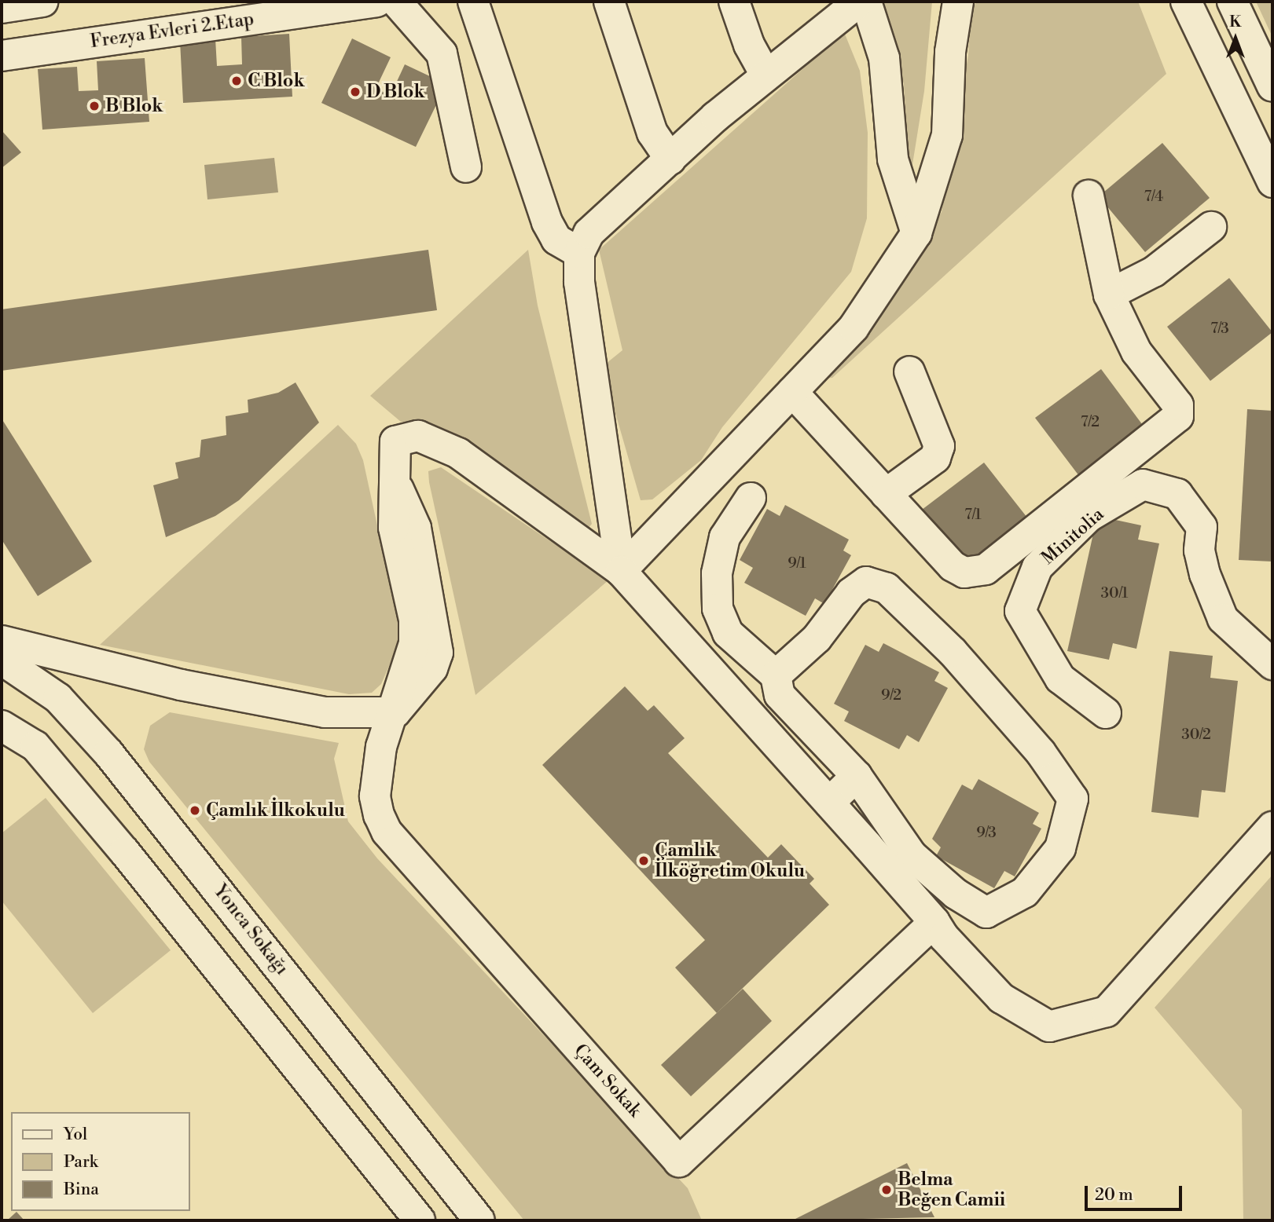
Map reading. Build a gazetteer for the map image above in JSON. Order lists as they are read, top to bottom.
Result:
{
  "streets": {
    "street": [
      "Frezya Evleri 2.Etap",
      "Minitolia",
      "Yonca Sokağı",
      "Çam Sokak"
    ]
  },
  "places": [
    "C Blok",
    "D Blok",
    "B Blok",
    "Çamlık İlkokulu",
    "Çamlık İlköğretim Okulu",
    "Belma Beğen Camii"
  ],
  "house_numbers": [
    "7/4",
    "7/3",
    "7/2",
    "7/1",
    "9/1",
    "30/1",
    "9/2",
    "30/2",
    "9/3"
  ],
  "legend": ["Yol", "Park", "Bina"],
  "scale_bar": "20 m",
  "north": "top"
}
